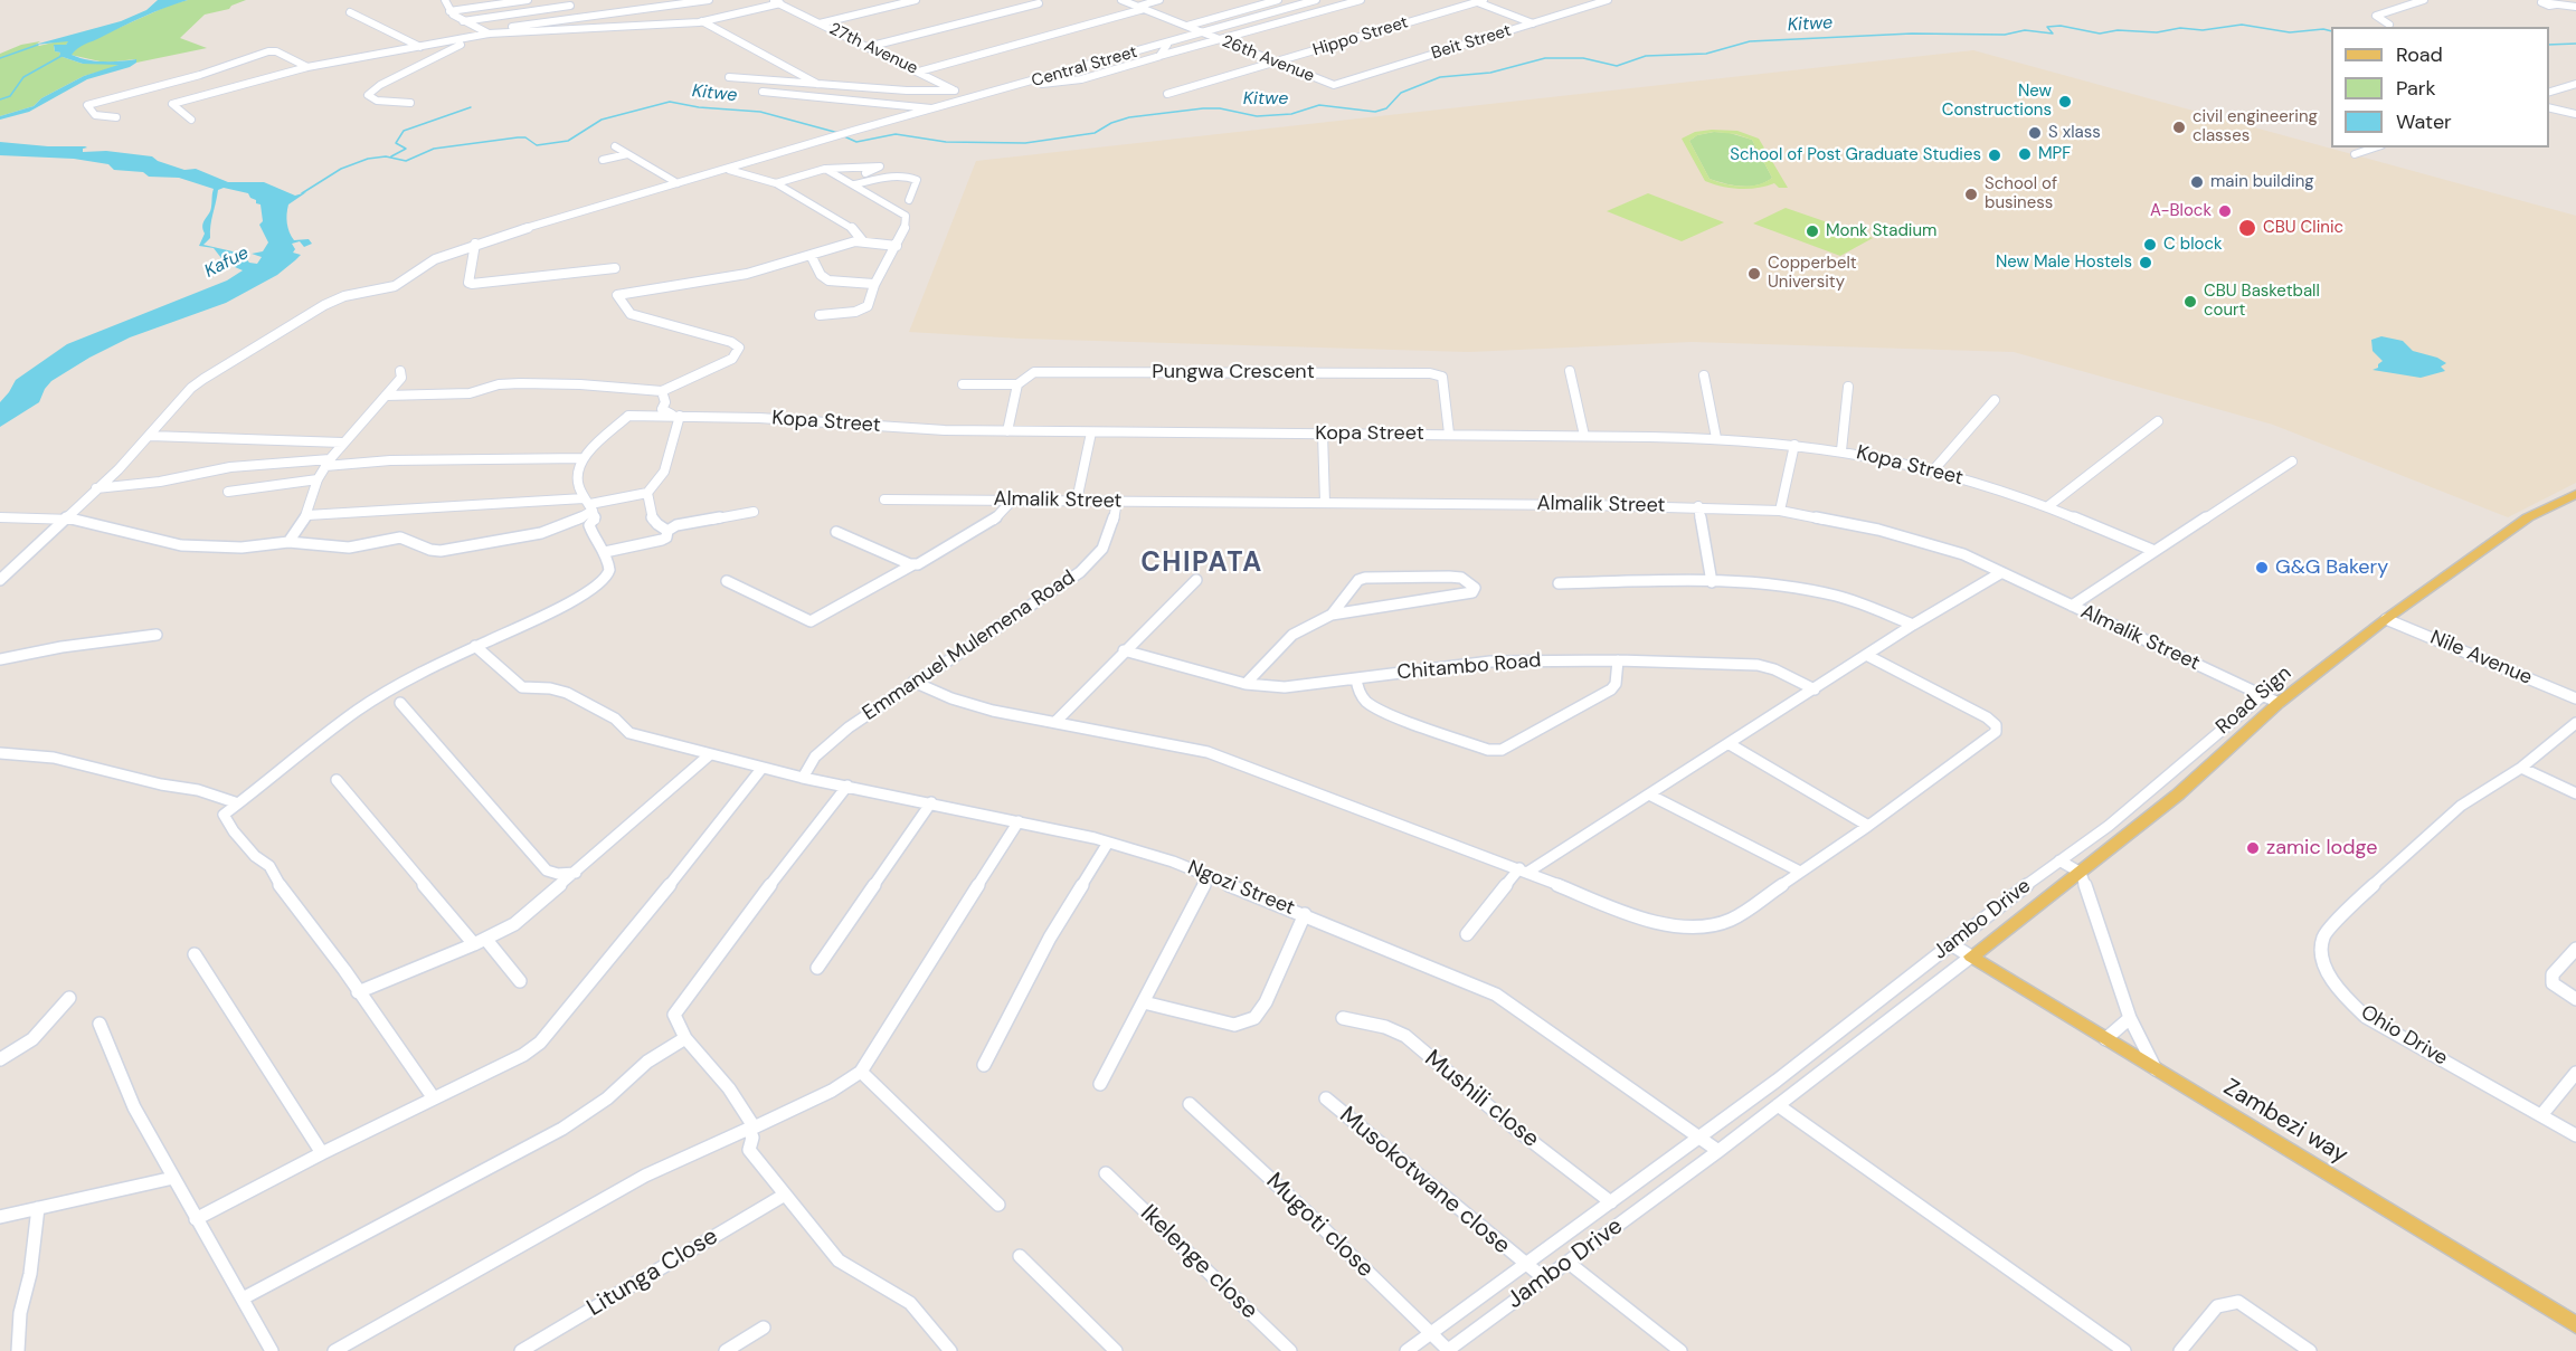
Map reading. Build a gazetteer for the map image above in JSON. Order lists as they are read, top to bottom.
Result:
{
  "streets": {
    "main road": ["Road Sign", "Zambezi way"],
    "street": [
      "Hippo Street",
      "Beit Street",
      "27th Avenue",
      "26th Avenue",
      "Central Street",
      "Pungwa Crescent",
      "Kopa Street",
      "Almalik Street",
      "Emmanuel Mulemena Road",
      "Nile Avenue",
      "Chitambo Road",
      "Ngozi Street",
      "Jambo Drive",
      "Ohio Drive",
      "Mushili close",
      "Musokotwane close",
      "Mugoti close",
      "Ikelenge close",
      "Litunga Close"
    ]
  },
  "crossings": [
    ["Hippo Street", "26th Avenue"],
    ["Beit Street", "26th Avenue"],
    ["27th Avenue", "Central Street"],
    ["26th Avenue", "Central Street"],
    ["Pungwa Crescent", "Kopa Street"],
    ["Almalik Street", "Emmanuel Mulemena Road"],
    ["Almalik Street", "Road Sign"],
    ["Almalik Street", "Jambo Drive"],
    ["Emmanuel Mulemena Road", "Ngozi Street"],
    ["Nile Avenue", "Road Sign"],
    ["Road Sign", "Jambo Drive"],
    ["Road Sign", "Zambezi way"],
    ["Ngozi Street", "Jambo Drive"],
    ["Jambo Drive", "Mushili close"],
    ["Jambo Drive", "Zambezi way"],
    ["Jambo Drive", "Musokotwane close"],
    ["Jambo Drive", "Mugoti close"]
  ],
  "districts": ["CHIPATA"],
  "water": ["Kitwe", "Kafue"],
  "places": [
    "New Constructions",
    "civil engineering classes",
    "S xlass",
    "MPF",
    "School of Post Graduate Studies",
    "main building",
    "School of business",
    "A-Block",
    "CBU Clinic",
    "Monk Stadium",
    "C block",
    "New Male Hostels",
    "Copperbelt University",
    "CBU Basketball court",
    "G&G Bakery",
    "zamic lodge"
  ],
  "legend": ["Road", "Park", "Water"]
}
